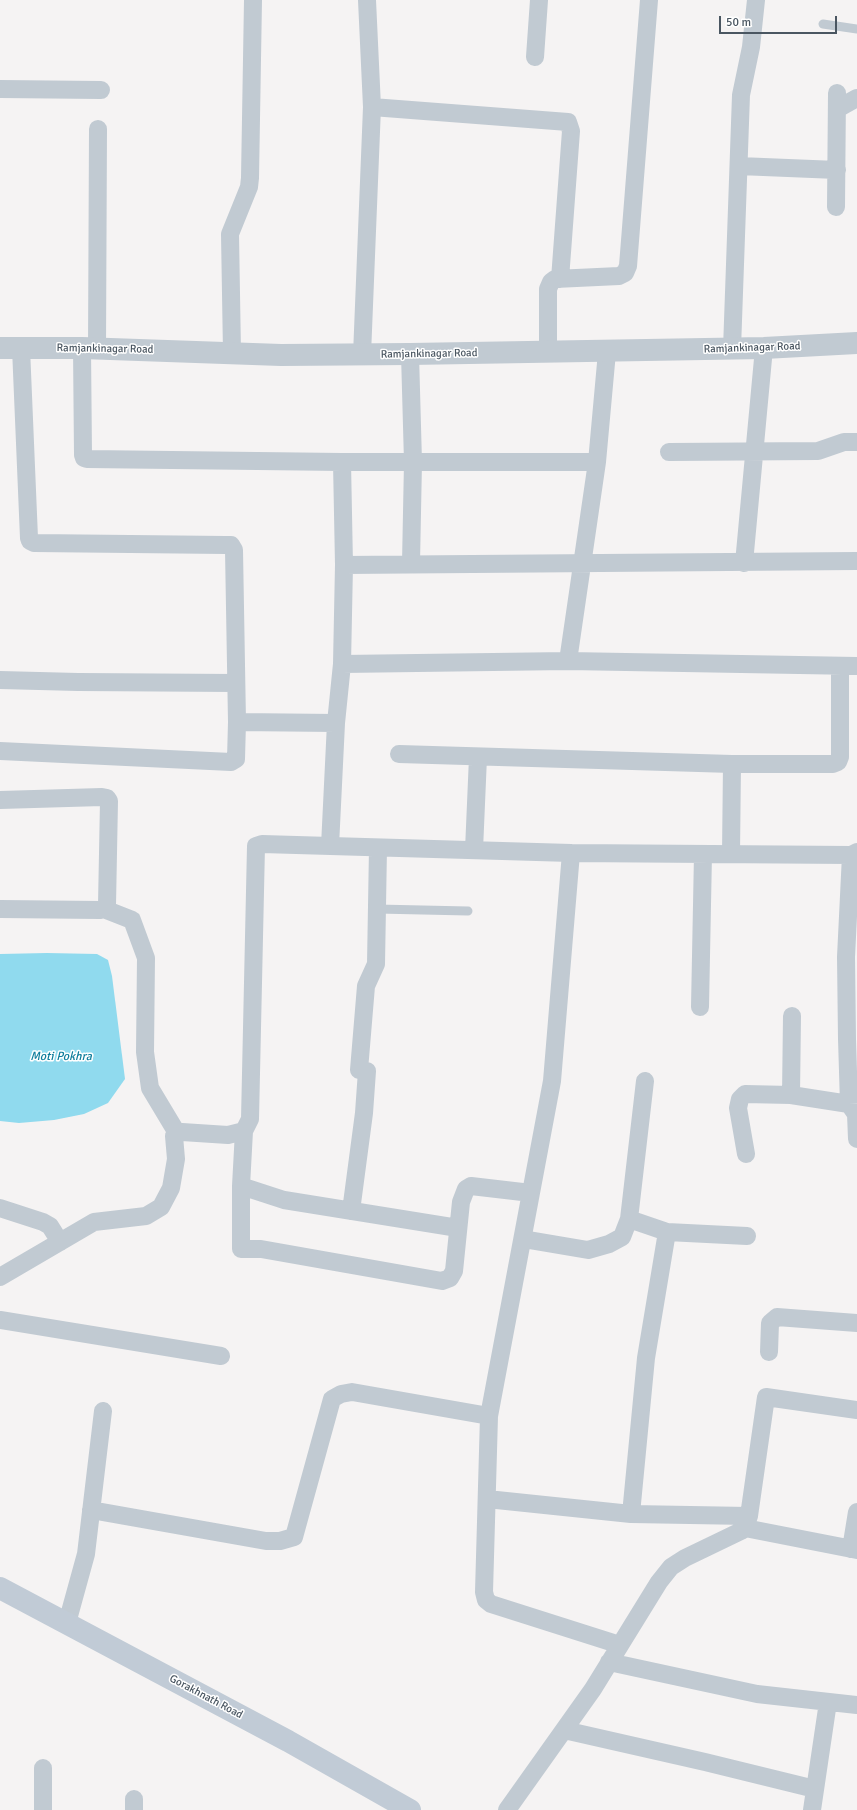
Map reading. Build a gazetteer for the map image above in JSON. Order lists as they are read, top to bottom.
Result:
{
  "streets": {
    "main road": ["Gorakhnath Road"],
    "street": ["Ramjankinagar Road"]
  },
  "water": ["Moti Pokhra"],
  "scale_bar": "50 m"
}
